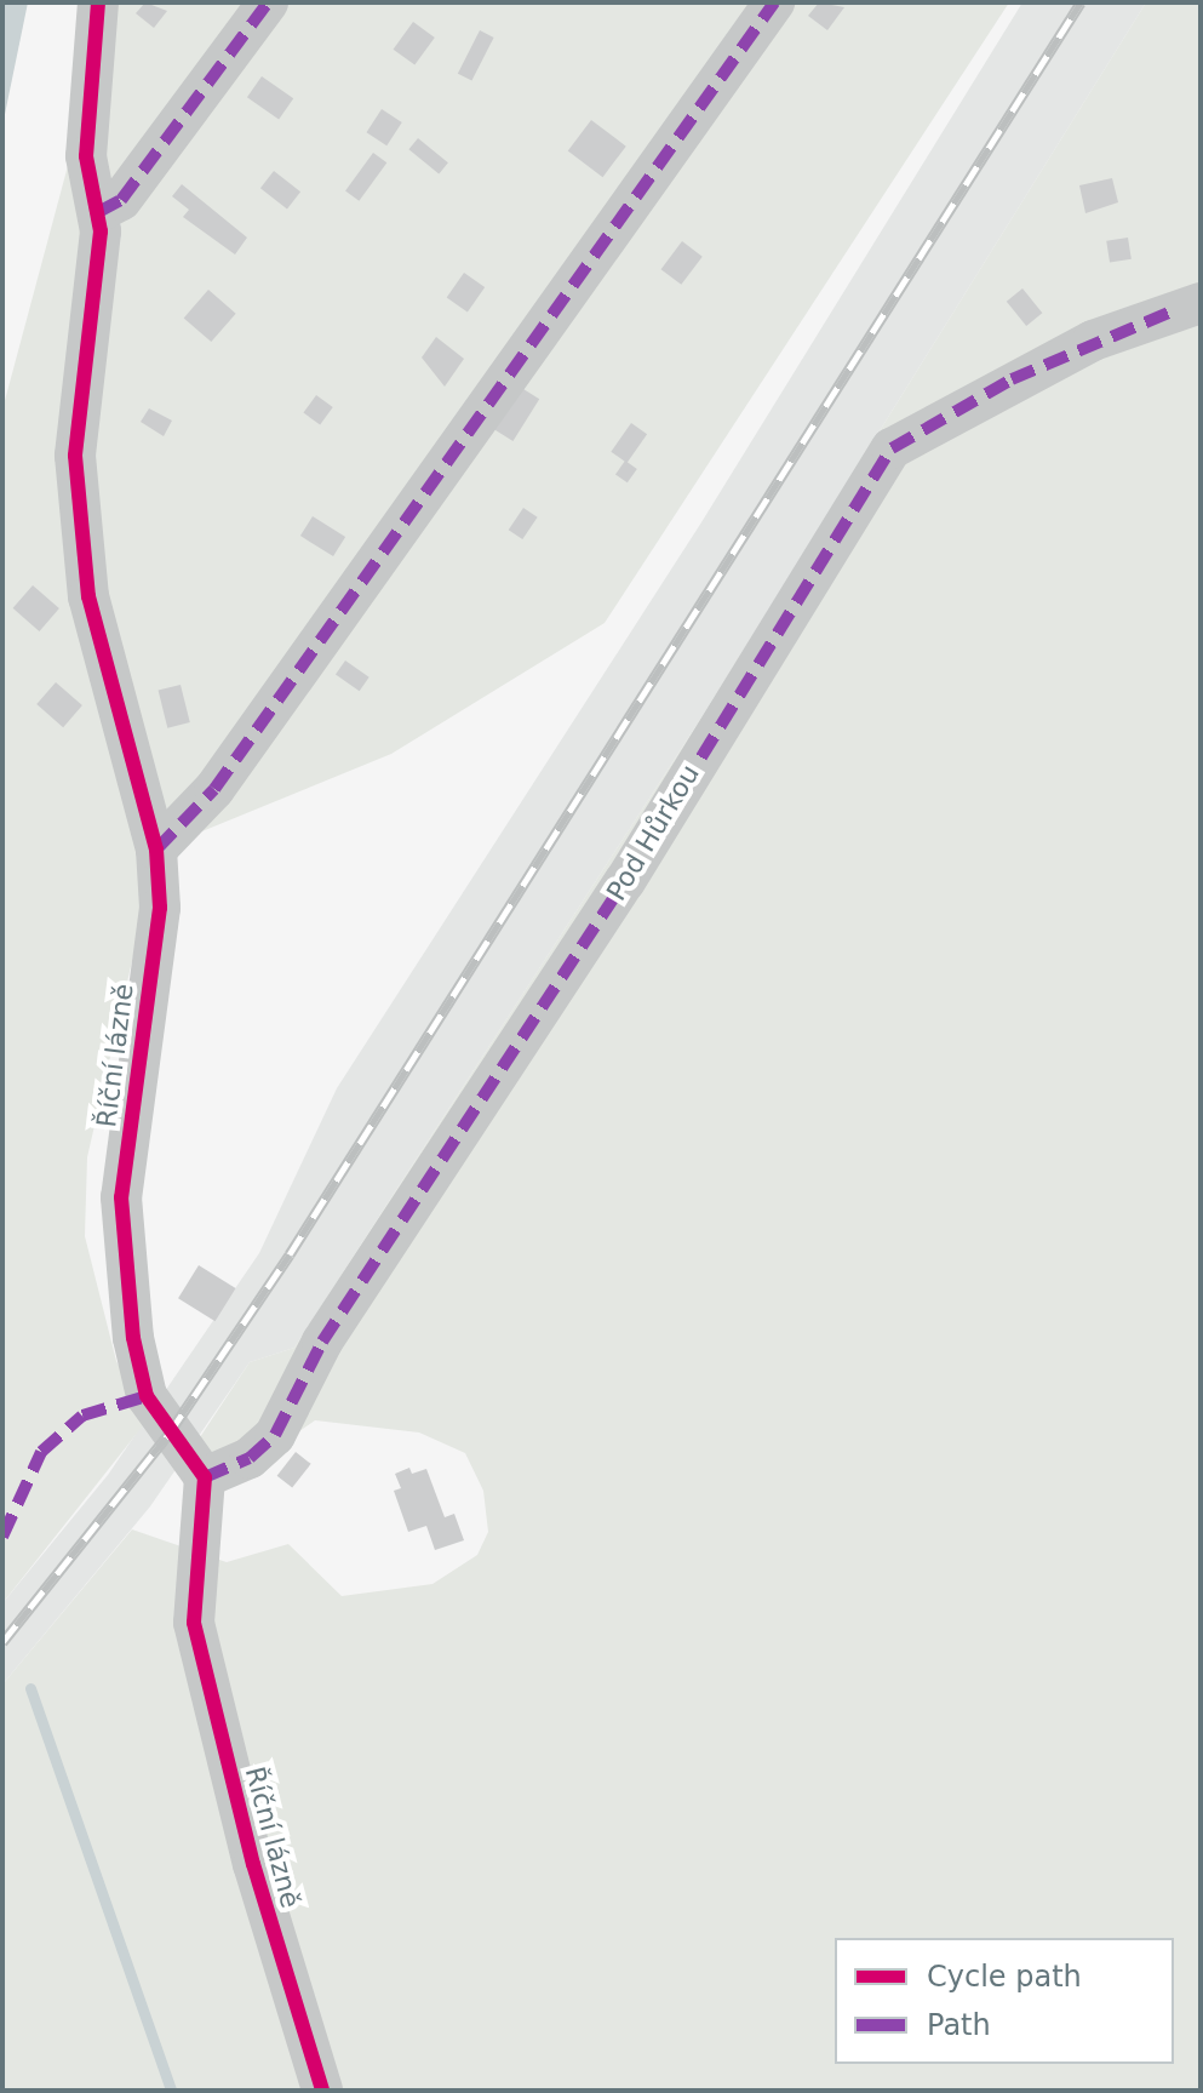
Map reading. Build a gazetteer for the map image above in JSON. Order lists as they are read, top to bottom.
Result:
{
  "streets": {
    "street": ["Pod Hůrkou", "Říční lázně"]
  },
  "crossings": [
    ["Pod Hůrkou", "Říční lázně"]
  ],
  "legend": ["Cycle path", "Path"]
}
